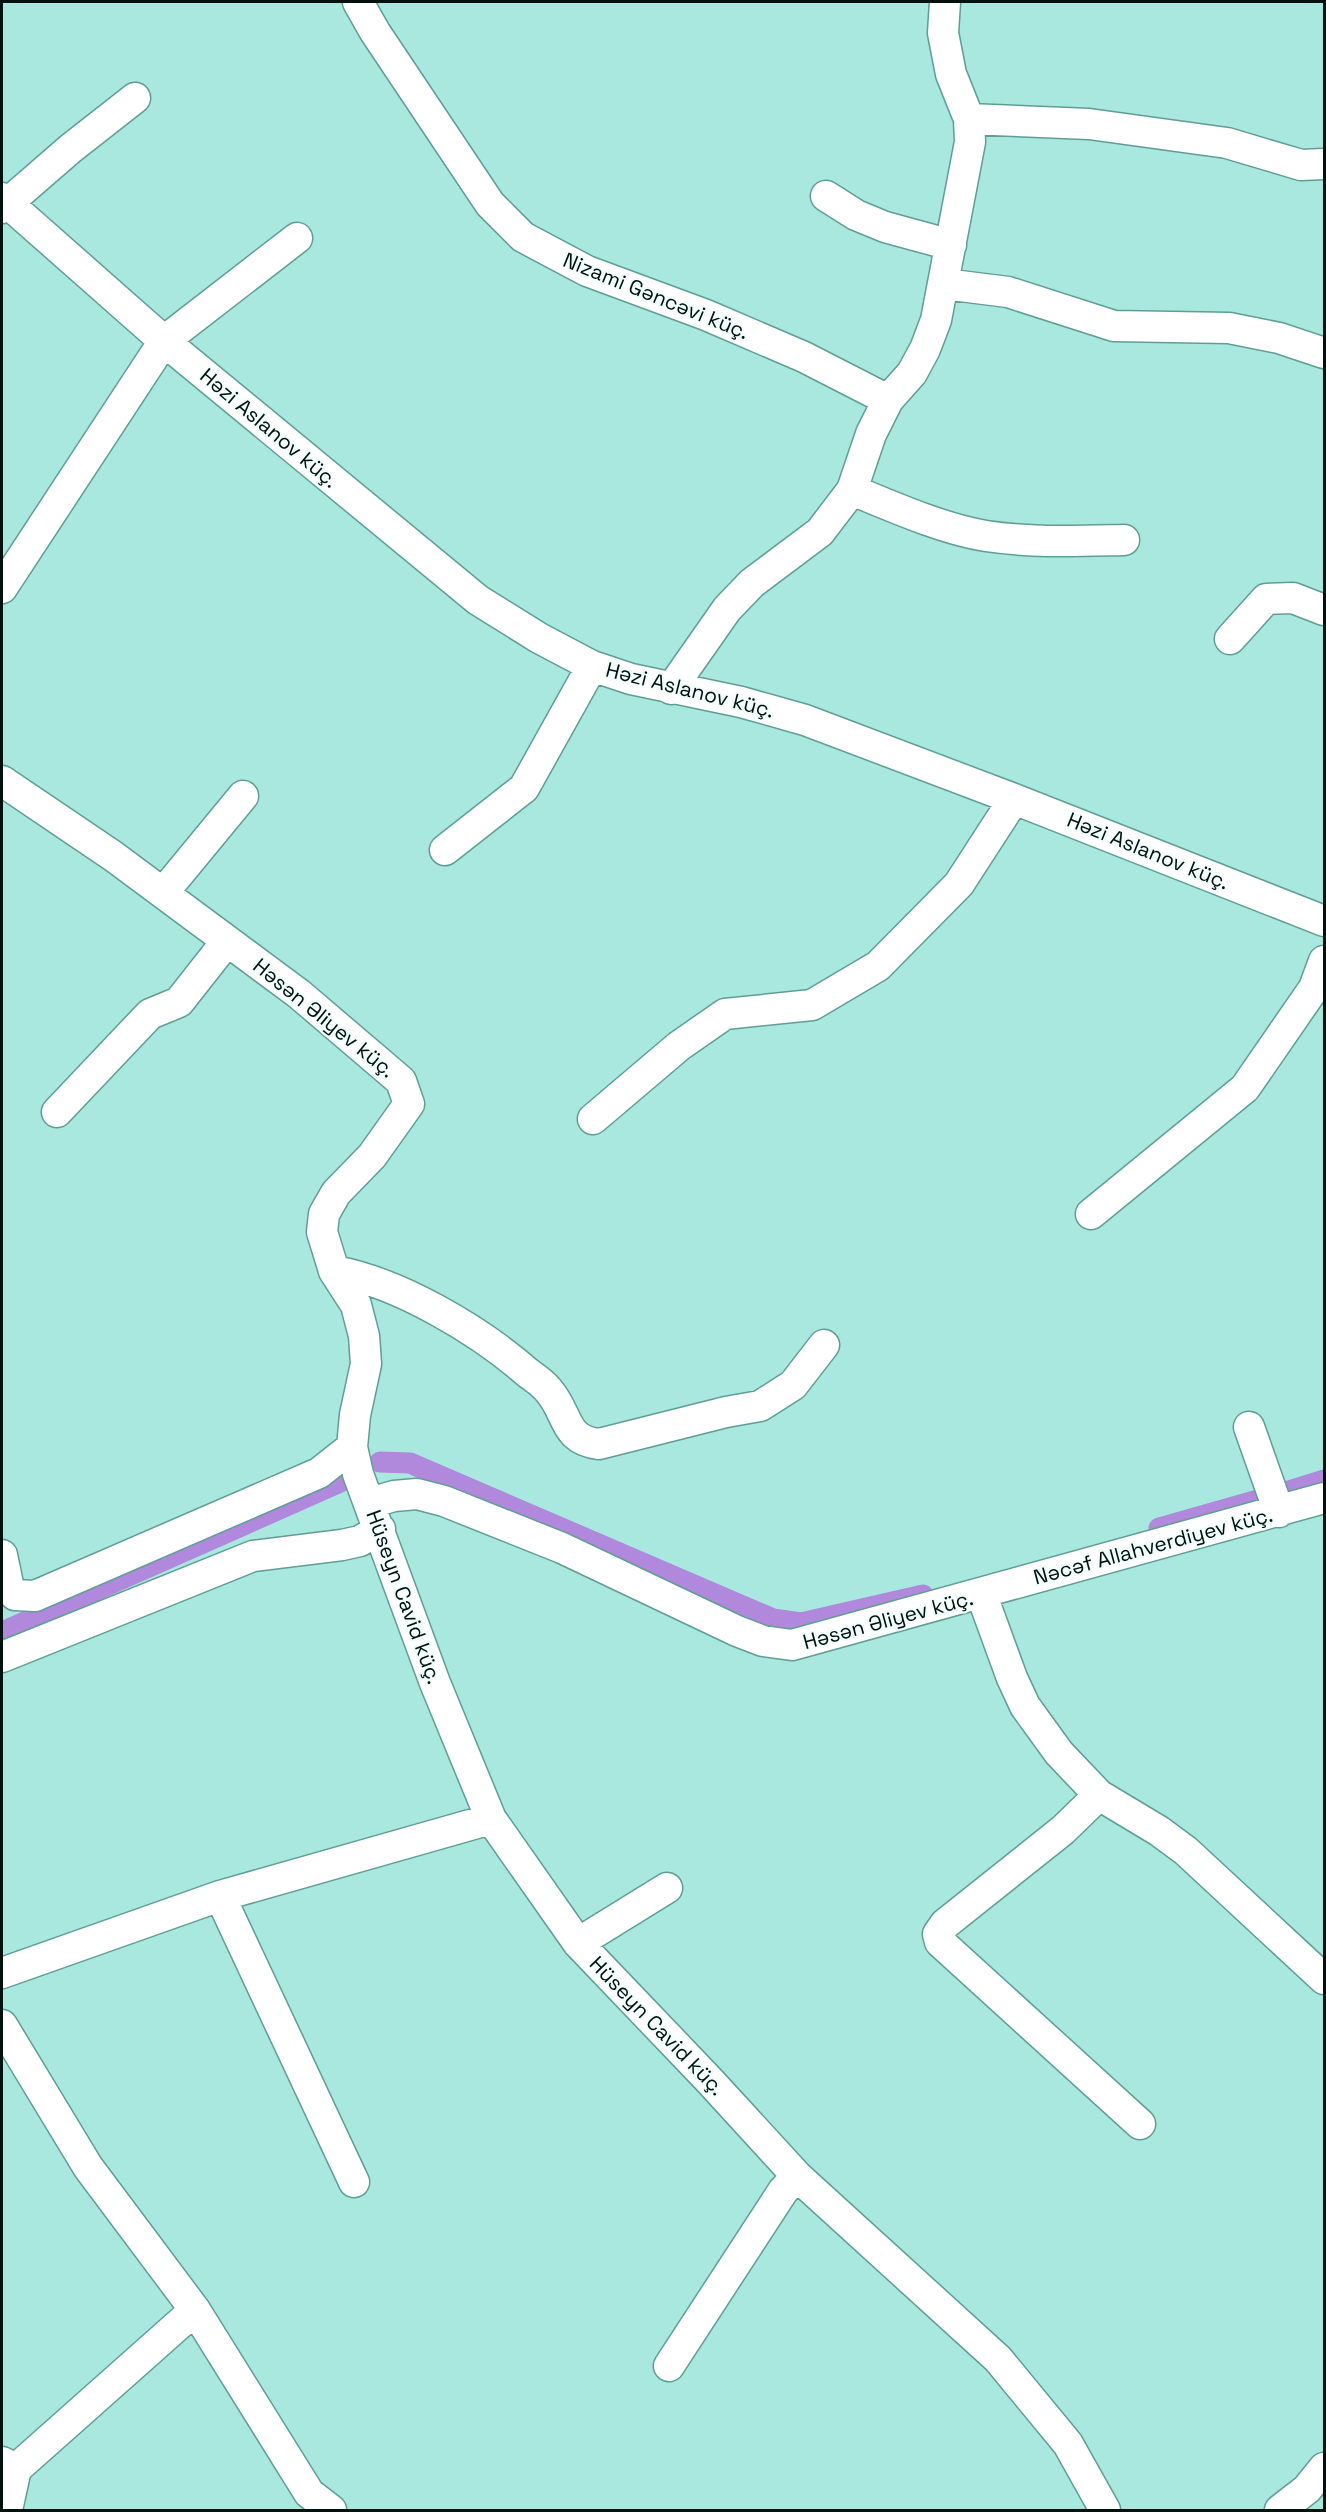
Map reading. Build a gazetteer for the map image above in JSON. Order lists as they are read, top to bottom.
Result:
{
  "streets": {
    "street": [
      "Nizami Gəncəvi küç.",
      "Həzi Aslanov küç.",
      "Həsən Əliyev küç.",
      "Nəcəf Allahverdiyev küç.",
      "Hüseyn Cavid küç."
    ]
  },
  "crossings": [
    ["Həsən Əliyev küç.", "Nəcəf Allahverdiyev küç."],
    ["Həsən Əliyev küç.", "Hüseyn Cavid küç."]
  ]
}
